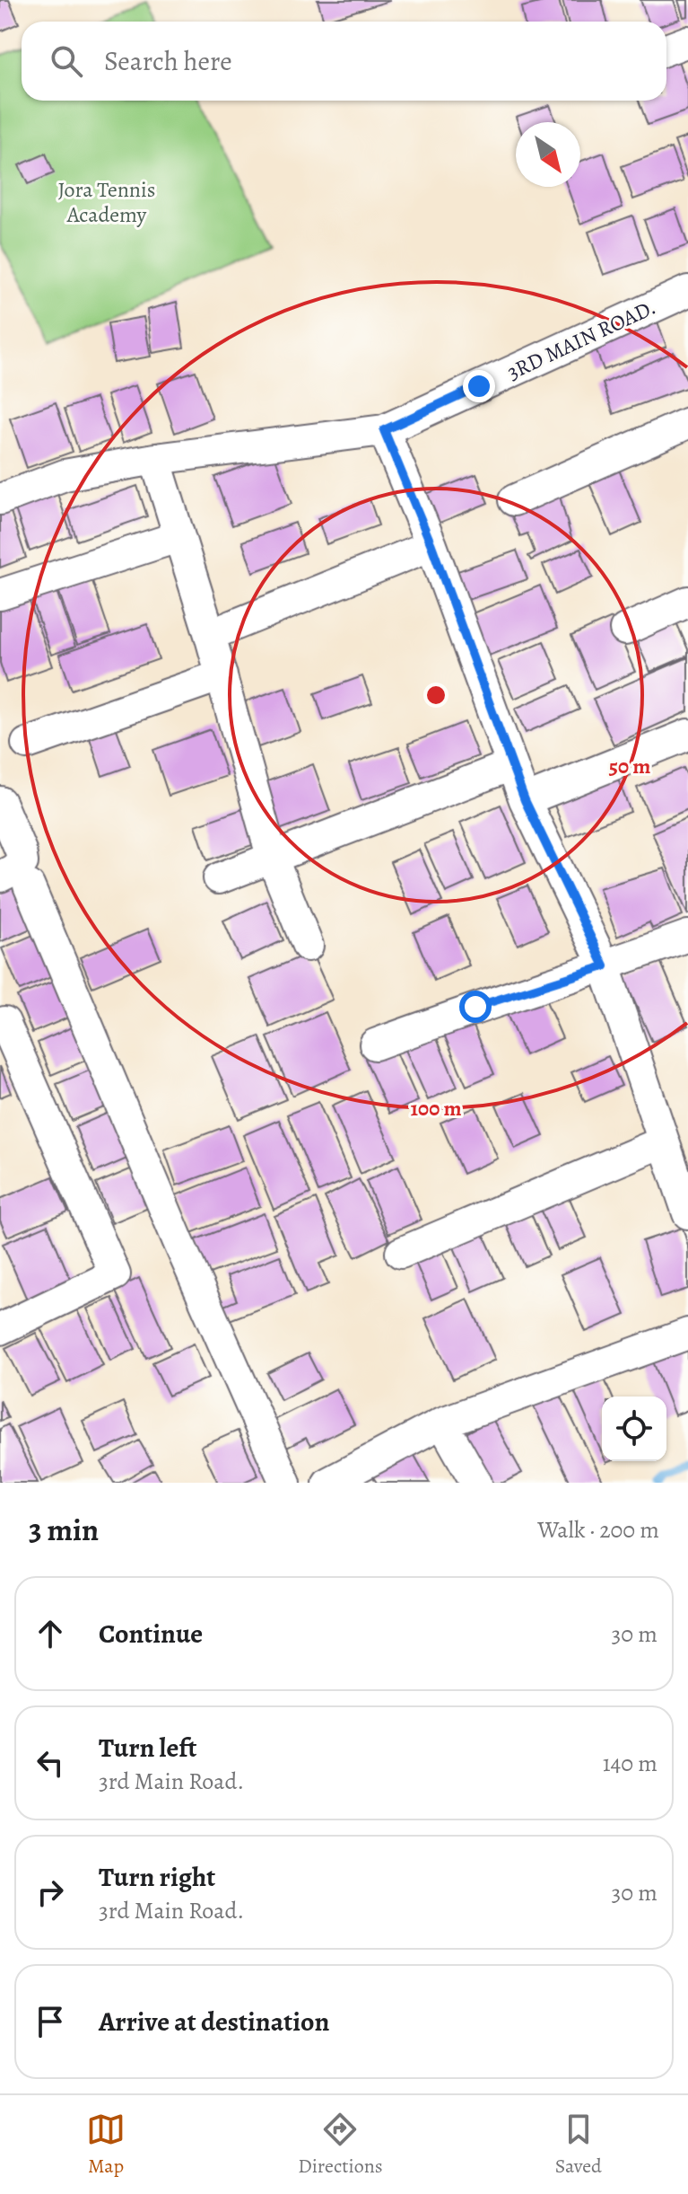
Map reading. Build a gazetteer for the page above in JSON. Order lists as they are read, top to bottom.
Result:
{
  "streets": {
    "street": ["3RD MAIN ROAD."]
  },
  "parks": ["Jora Tennis Academy"],
  "north": "bottom right",
  "page": {
    "search": "Search here",
    "heading": ["3 min", "Walk · 200 m"],
    "list": [
      ["Continue", "30 m"],
      ["Turn left", "3rd Main Road.", "140 m"],
      ["Turn right", "3rd Main Road.", "30 m"],
      "Arrive at destination"
    ],
    "nav": ["Map", "Directions", "Saved"]
  },
  "rings": ["50 m", "100 m"]
}
